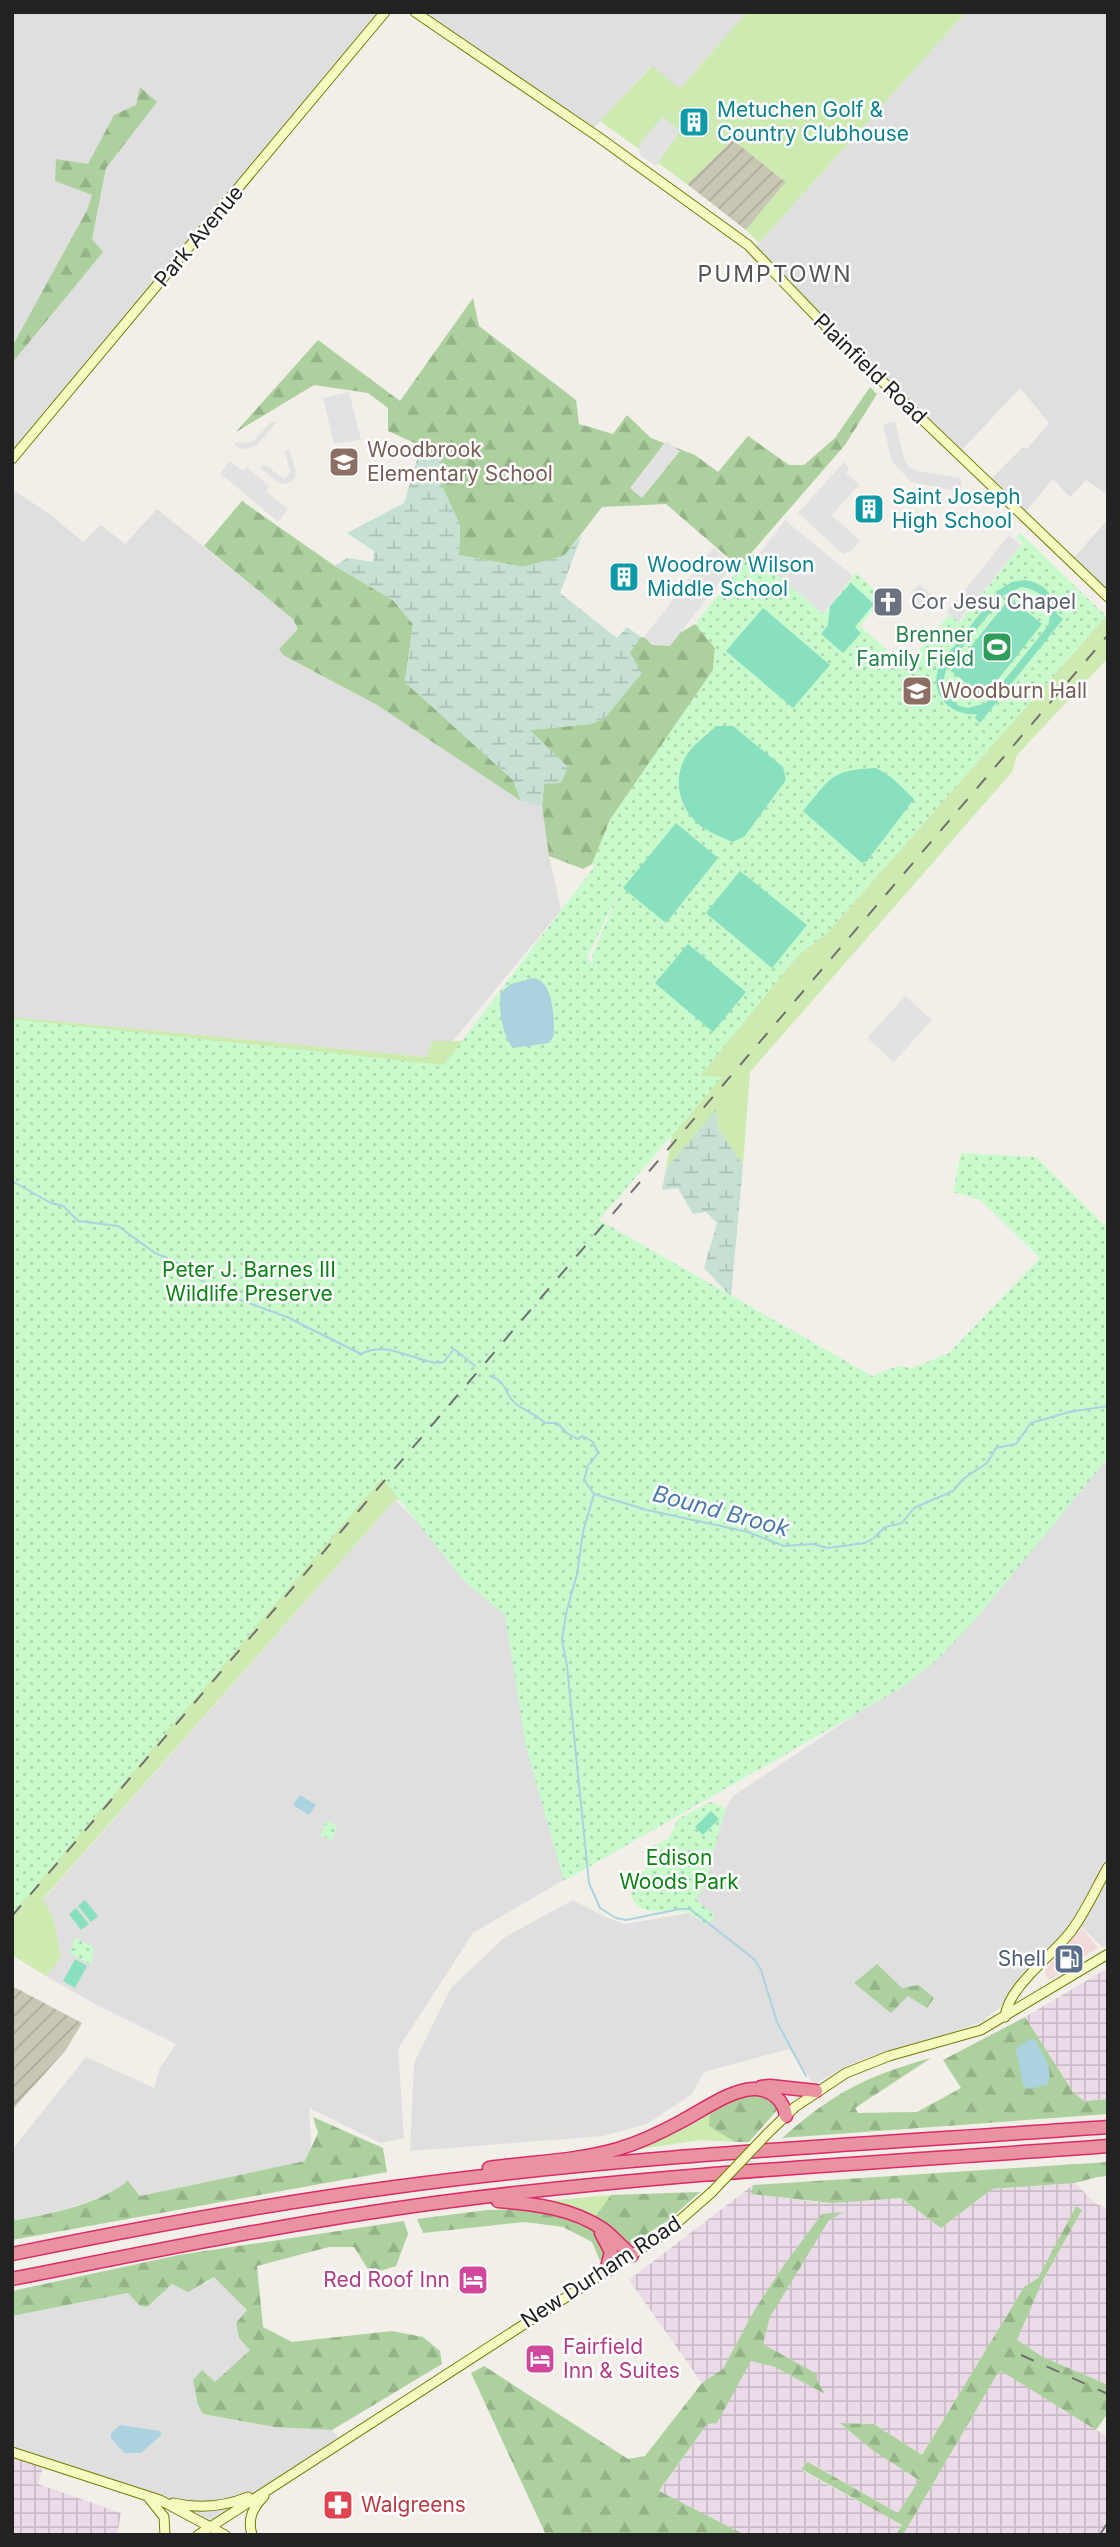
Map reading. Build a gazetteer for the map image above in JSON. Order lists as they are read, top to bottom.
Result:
{
  "streets": {
    "street": ["Park Avenue", "Plainfield Road", "New Durham Road"]
  },
  "districts": ["PUMPTOWN"],
  "water": ["Bound Brook"],
  "parks": ["Peter J. Barnes III Wildlife Preserve", "Edison Woods Park"],
  "places": {
    "building": ["Metuchen Golf & Country Clubhouse", "Saint Joseph High School", "Woodrow Wilson Middle School"],
    "school or university": ["Woodbrook Elementary School", "Woodburn Hall"],
    "church": ["Cor Jesu Chapel"],
    "sports": ["Brenner Family Field"],
    "fuel station": ["Shell"],
    "hotel": ["Red Roof Inn", "Fairfield Inn & Suites"],
    "pharmacy": ["Walgreens"]
  }
}
